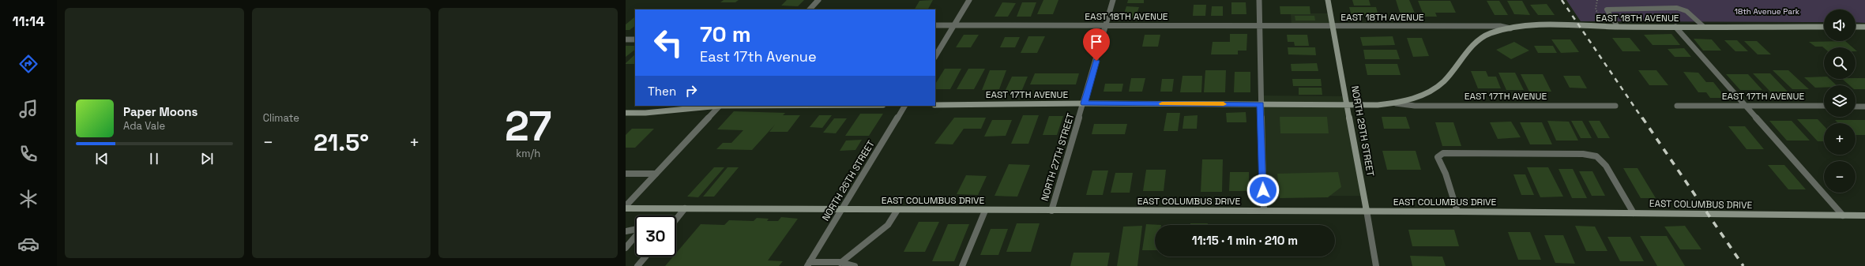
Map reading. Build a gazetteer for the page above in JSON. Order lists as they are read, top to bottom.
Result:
{
  "streets": {
    "main road": [
      "EAST 18TH AVENUE",
      "EAST 17TH AVENUE",
      "NORTH 29TH STREET",
      "EAST COLUMBUS DRIVE"
    ],
    "street": ["NORTH 27TH STREET", "NORTH 26TH STREET"]
  },
  "crossings": [
    ["EAST 18TH AVENUE", "EAST 17TH AVENUE"],
    ["EAST 18TH AVENUE", "NORTH 29TH STREET"],
    ["EAST 18TH AVENUE", "NORTH 27TH STREET"],
    ["EAST 17TH AVENUE", "NORTH 29TH STREET"],
    ["EAST 17TH AVENUE", "NORTH 27TH STREET"],
    ["NORTH 29TH STREET", "EAST COLUMBUS DRIVE"],
    ["NORTH 27TH STREET", "EAST COLUMBUS DRIVE"],
    ["NORTH 26TH STREET", "EAST COLUMBUS DRIVE"]
  ],
  "parks": ["18th Avenue Park"],
  "page": {
    "tabs": "11:14",
    "tile": [
      "Climate",
      ["27", "km/h"]
    ],
    "map_buttons": ["+", "−"],
    "turn": ["70 m", "East 17th Avenue"],
    "then": "Then",
    "song": ["Paper Moons", "Ada Vale"],
    "heat": ["−", "21.5°", "+"],
    "limit": "30",
    "trip": "11:15 · 1 min · 210 m"
  }
}
